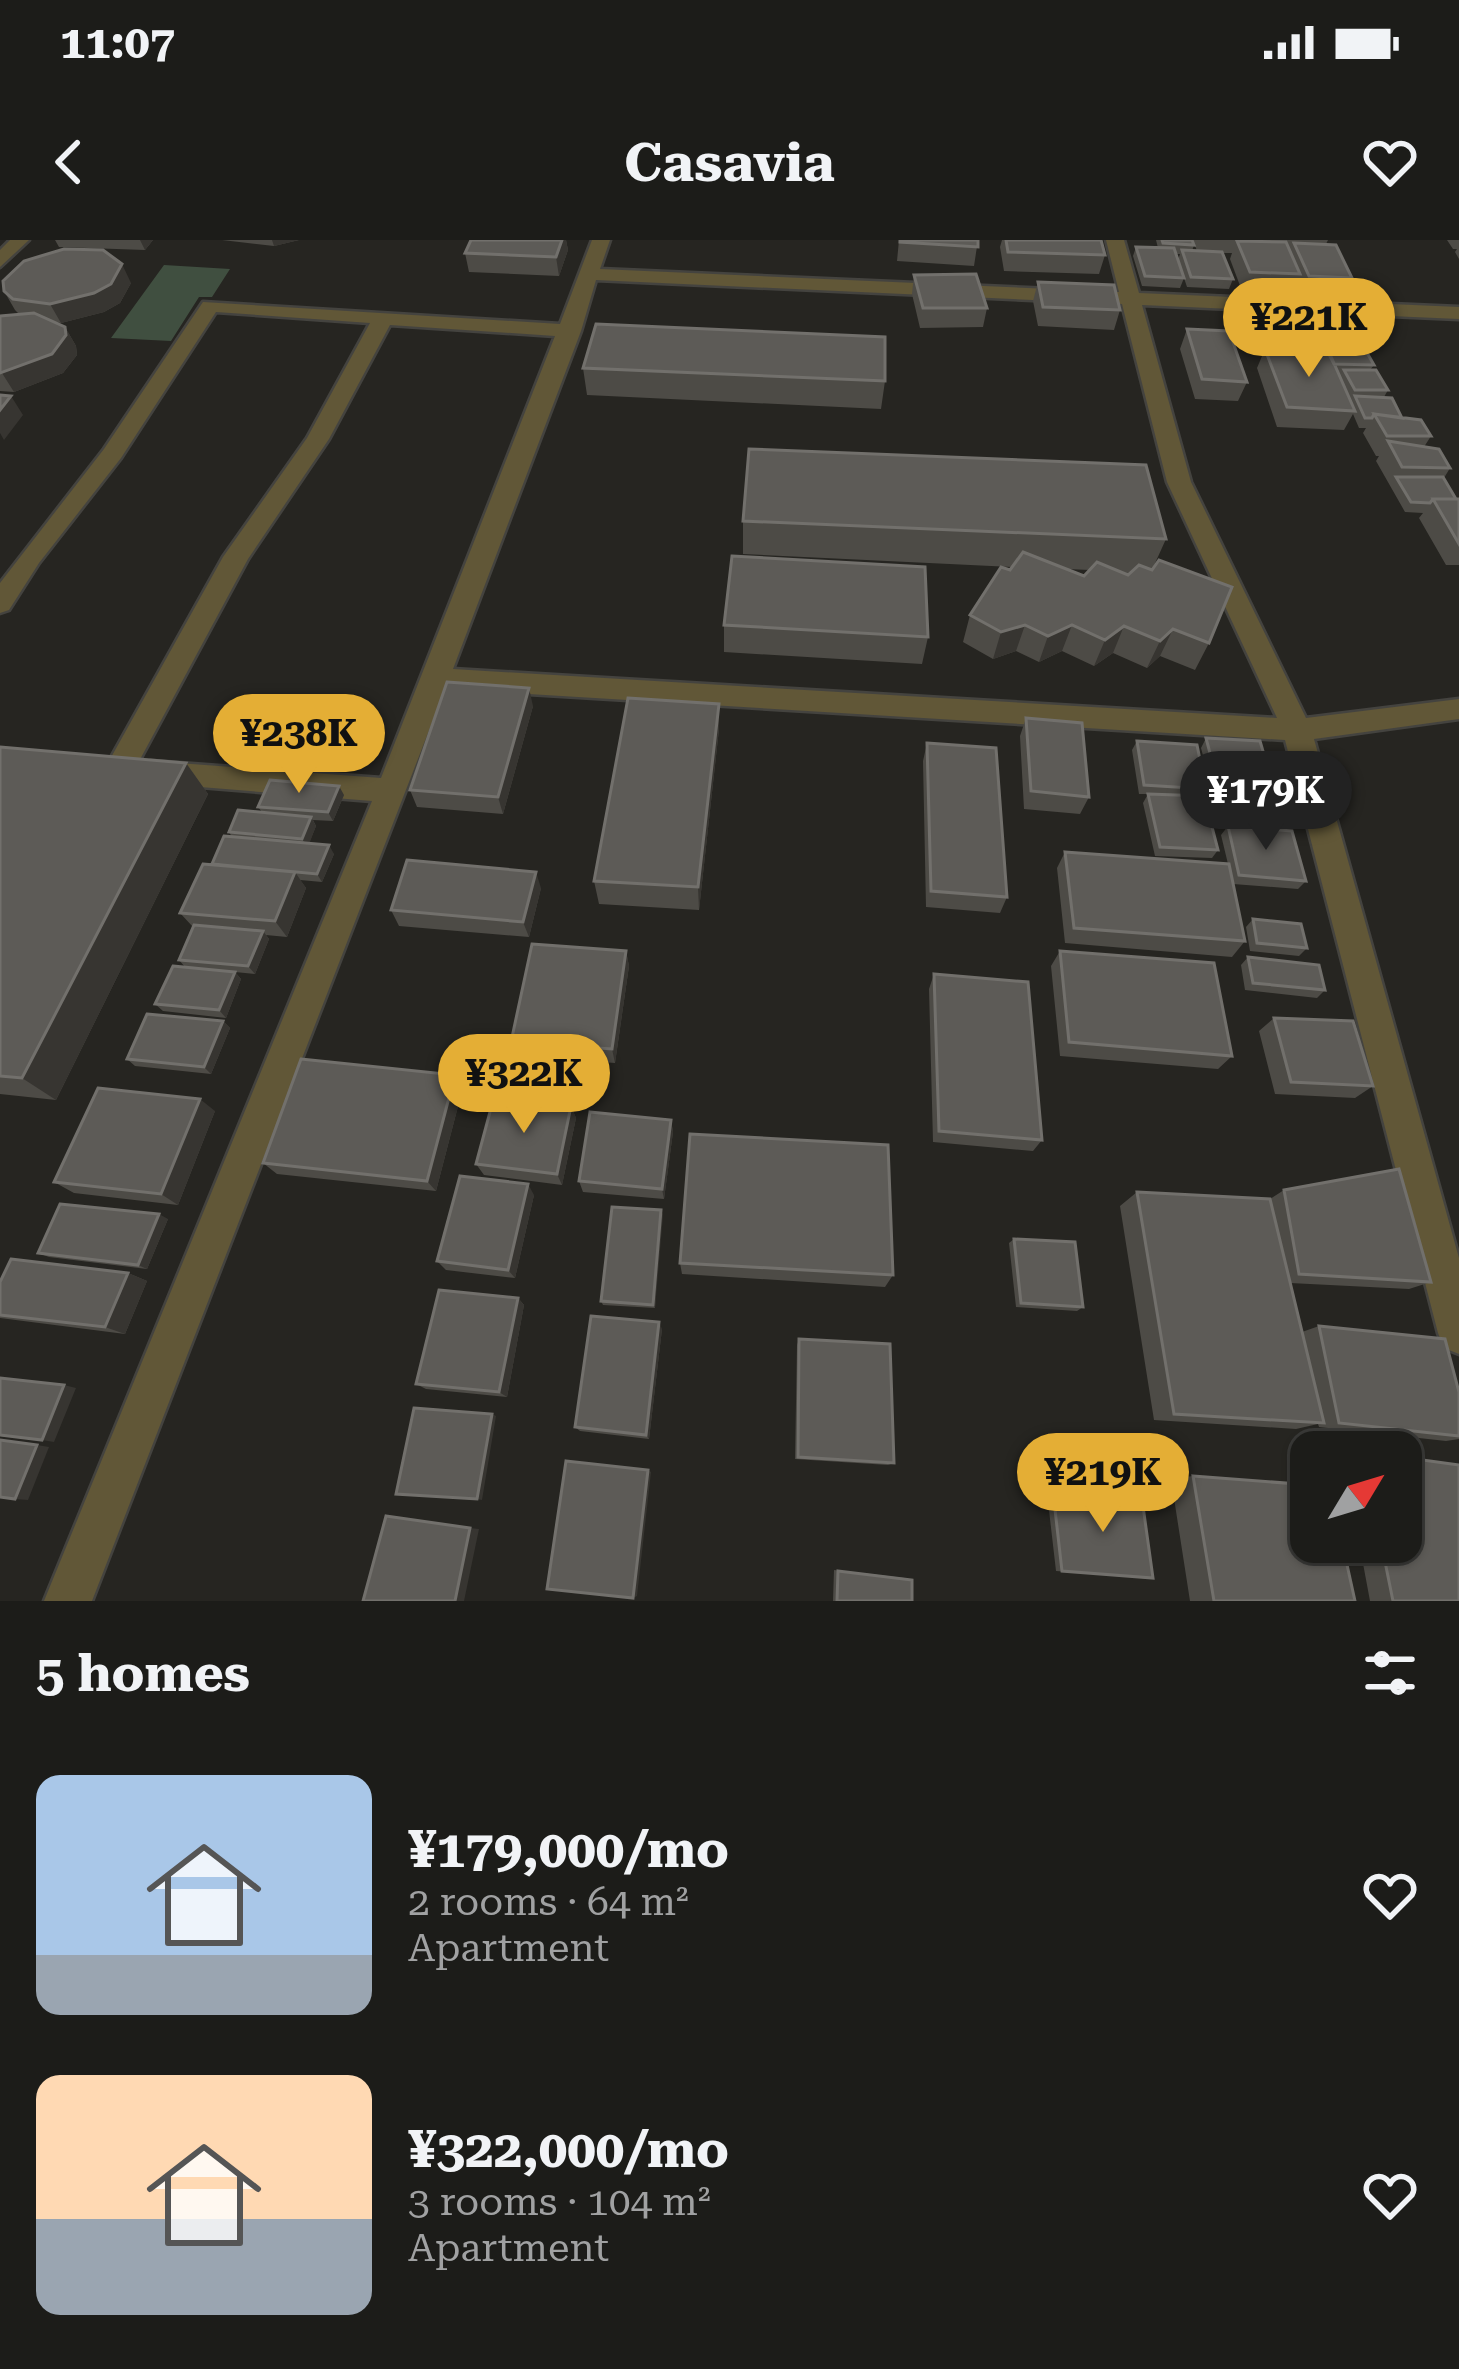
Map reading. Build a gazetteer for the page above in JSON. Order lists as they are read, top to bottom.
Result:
{
  "north": "top right",
  "page": {
    "status": "11:07",
    "header": "Casavia",
    "price": [
      "¥221K",
      "¥238K",
      "¥179K",
      "¥322K",
      "¥219K"
    ],
    "heading": "5 homes",
    "list": [
      {
        "name": "¥179,000/mo",
        "note": "2 rooms · 64 m² · Apartment"
      },
      {
        "name": "¥322,000/mo",
        "note": "3 rooms · 104 m² · Apartment"
      }
    ]
  }
}
